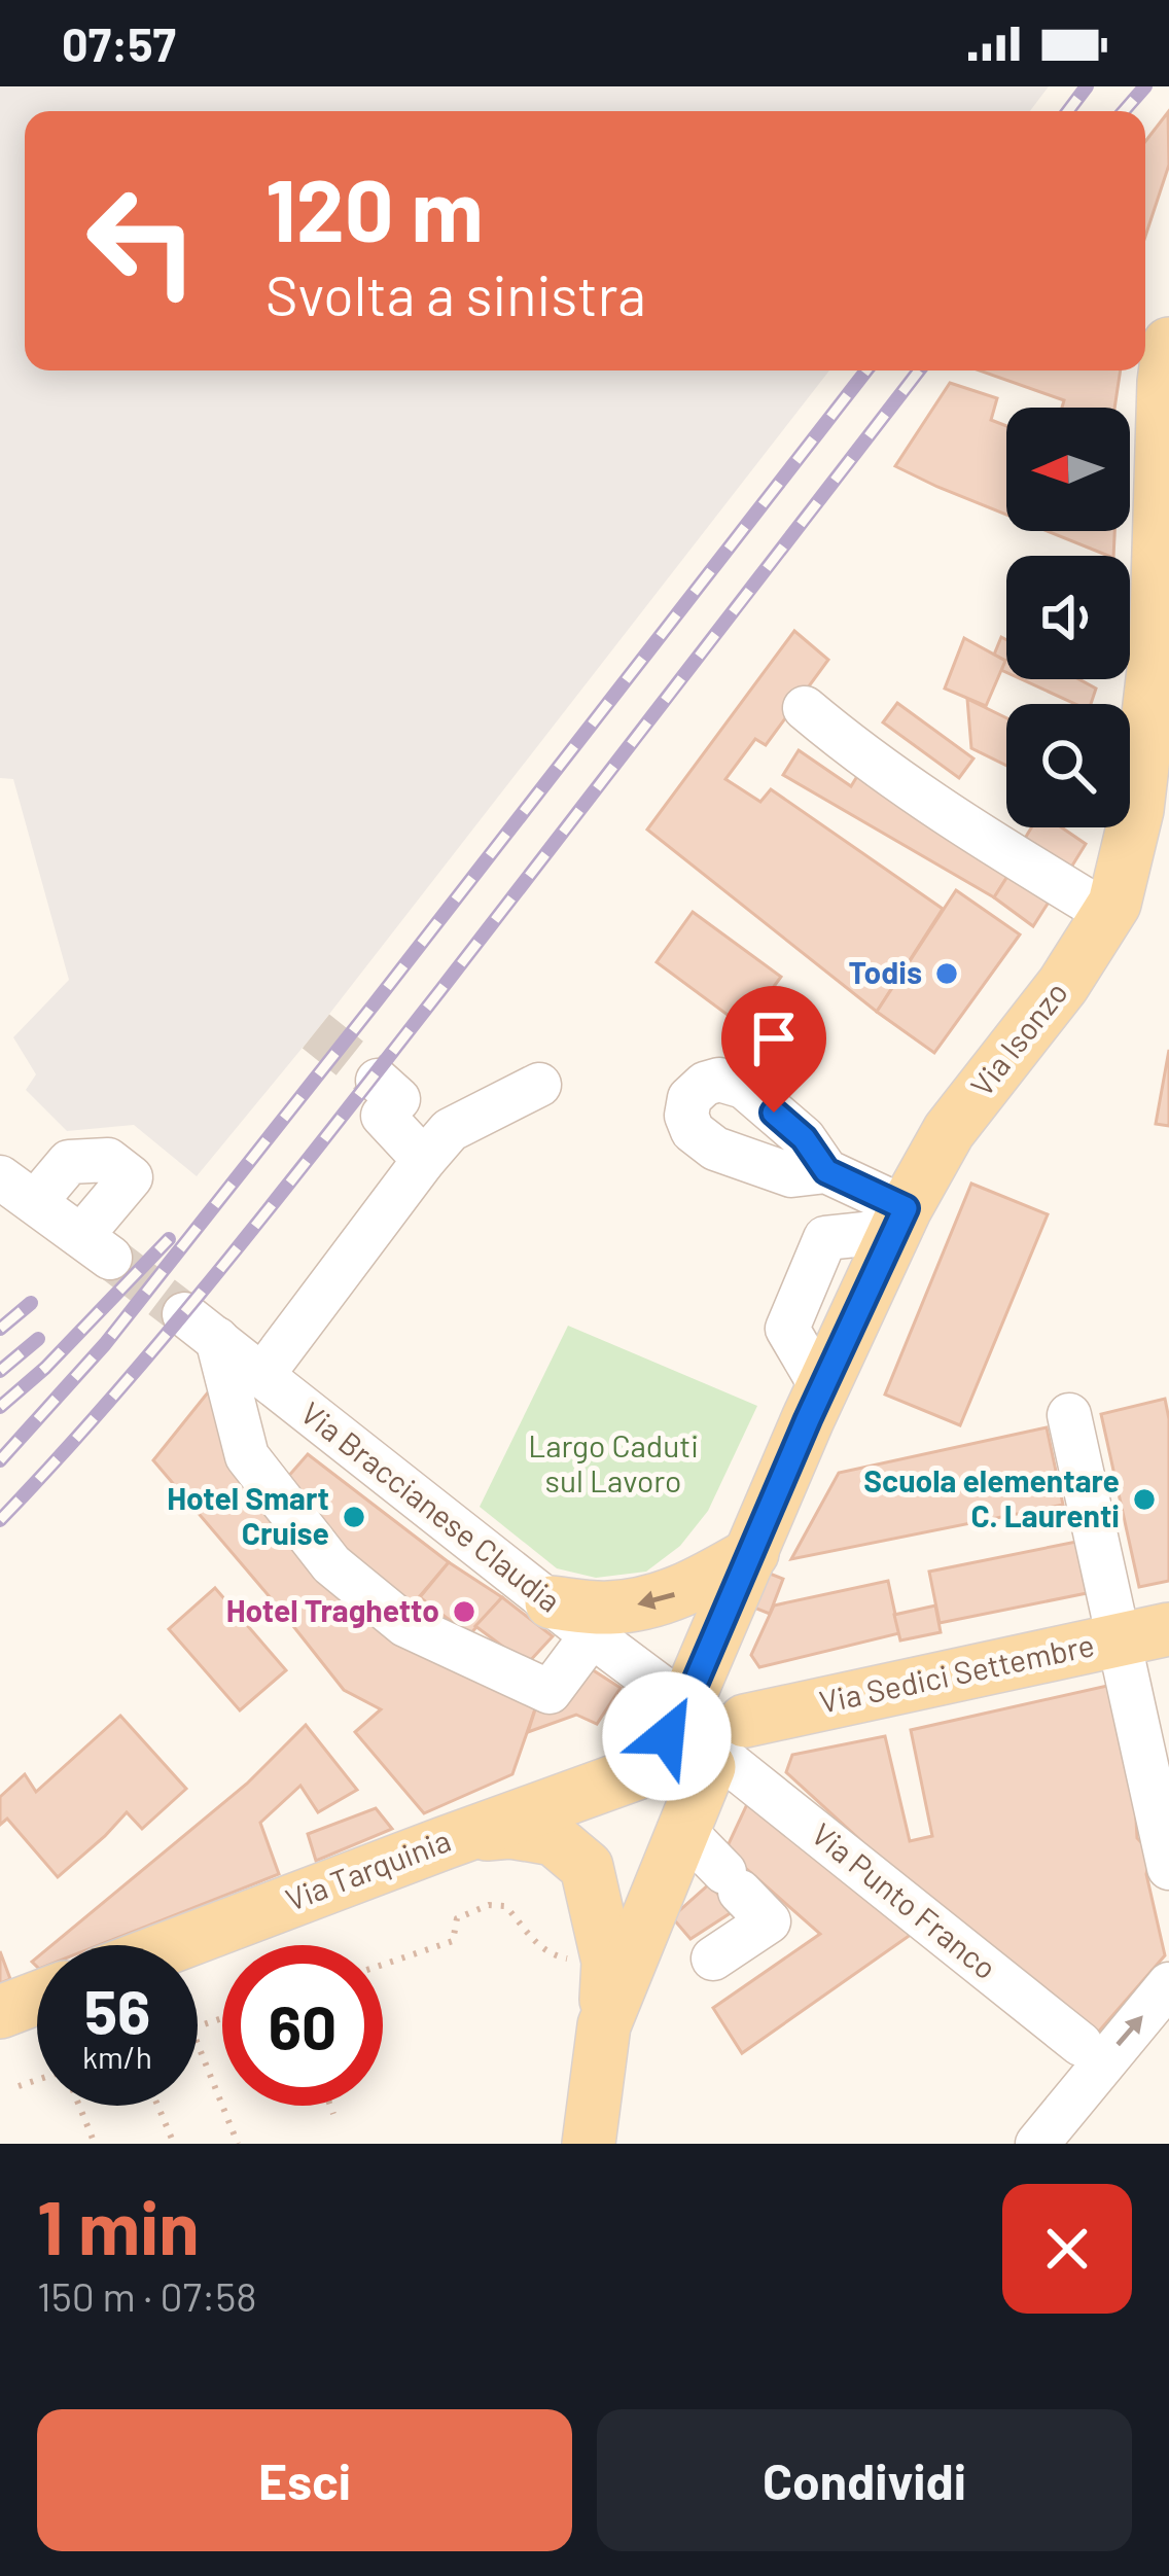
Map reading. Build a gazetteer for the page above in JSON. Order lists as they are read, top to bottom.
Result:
{
  "streets": {
    "main road": ["Via Isonzo", "Via Sedici Settembre", "Via Tarquinia"],
    "street": ["Via Braccianese Claudia", "Via Punto Franco"]
  },
  "crossings": [
    ["Via Isonzo", "Via Braccianese Claudia"],
    ["Via Isonzo", "Via Sedici Settembre"],
    ["Via Isonzo", "Via Tarquinia"],
    ["Via Isonzo", "Via Punto Franco"],
    ["Via Braccianese Claudia", "Via Sedici Settembre"],
    ["Via Braccianese Claudia", "Via Tarquinia"],
    ["Via Braccianese Claudia", "Via Punto Franco"],
    ["Via Sedici Settembre", "Via Tarquinia"],
    ["Via Sedici Settembre", "Via Punto Franco"],
    ["Via Tarquinia", "Via Punto Franco"]
  ],
  "parks": ["Largo Caduti sul Lavoro"],
  "places": [
    "Todis",
    "Scuola elementare C. Laurenti",
    "Hotel Smart Cruise",
    "Hotel Traghetto"
  ],
  "north": "left",
  "page": {
    "status": "07:57",
    "turn": ["120 m", "Svolta a sinistra"],
    "speed": "56 km/h",
    "limit": "60",
    "heading": ["1 min", "150 m · 07:58"],
    "buttons": ["Esci", "Condividi"]
  }
}
